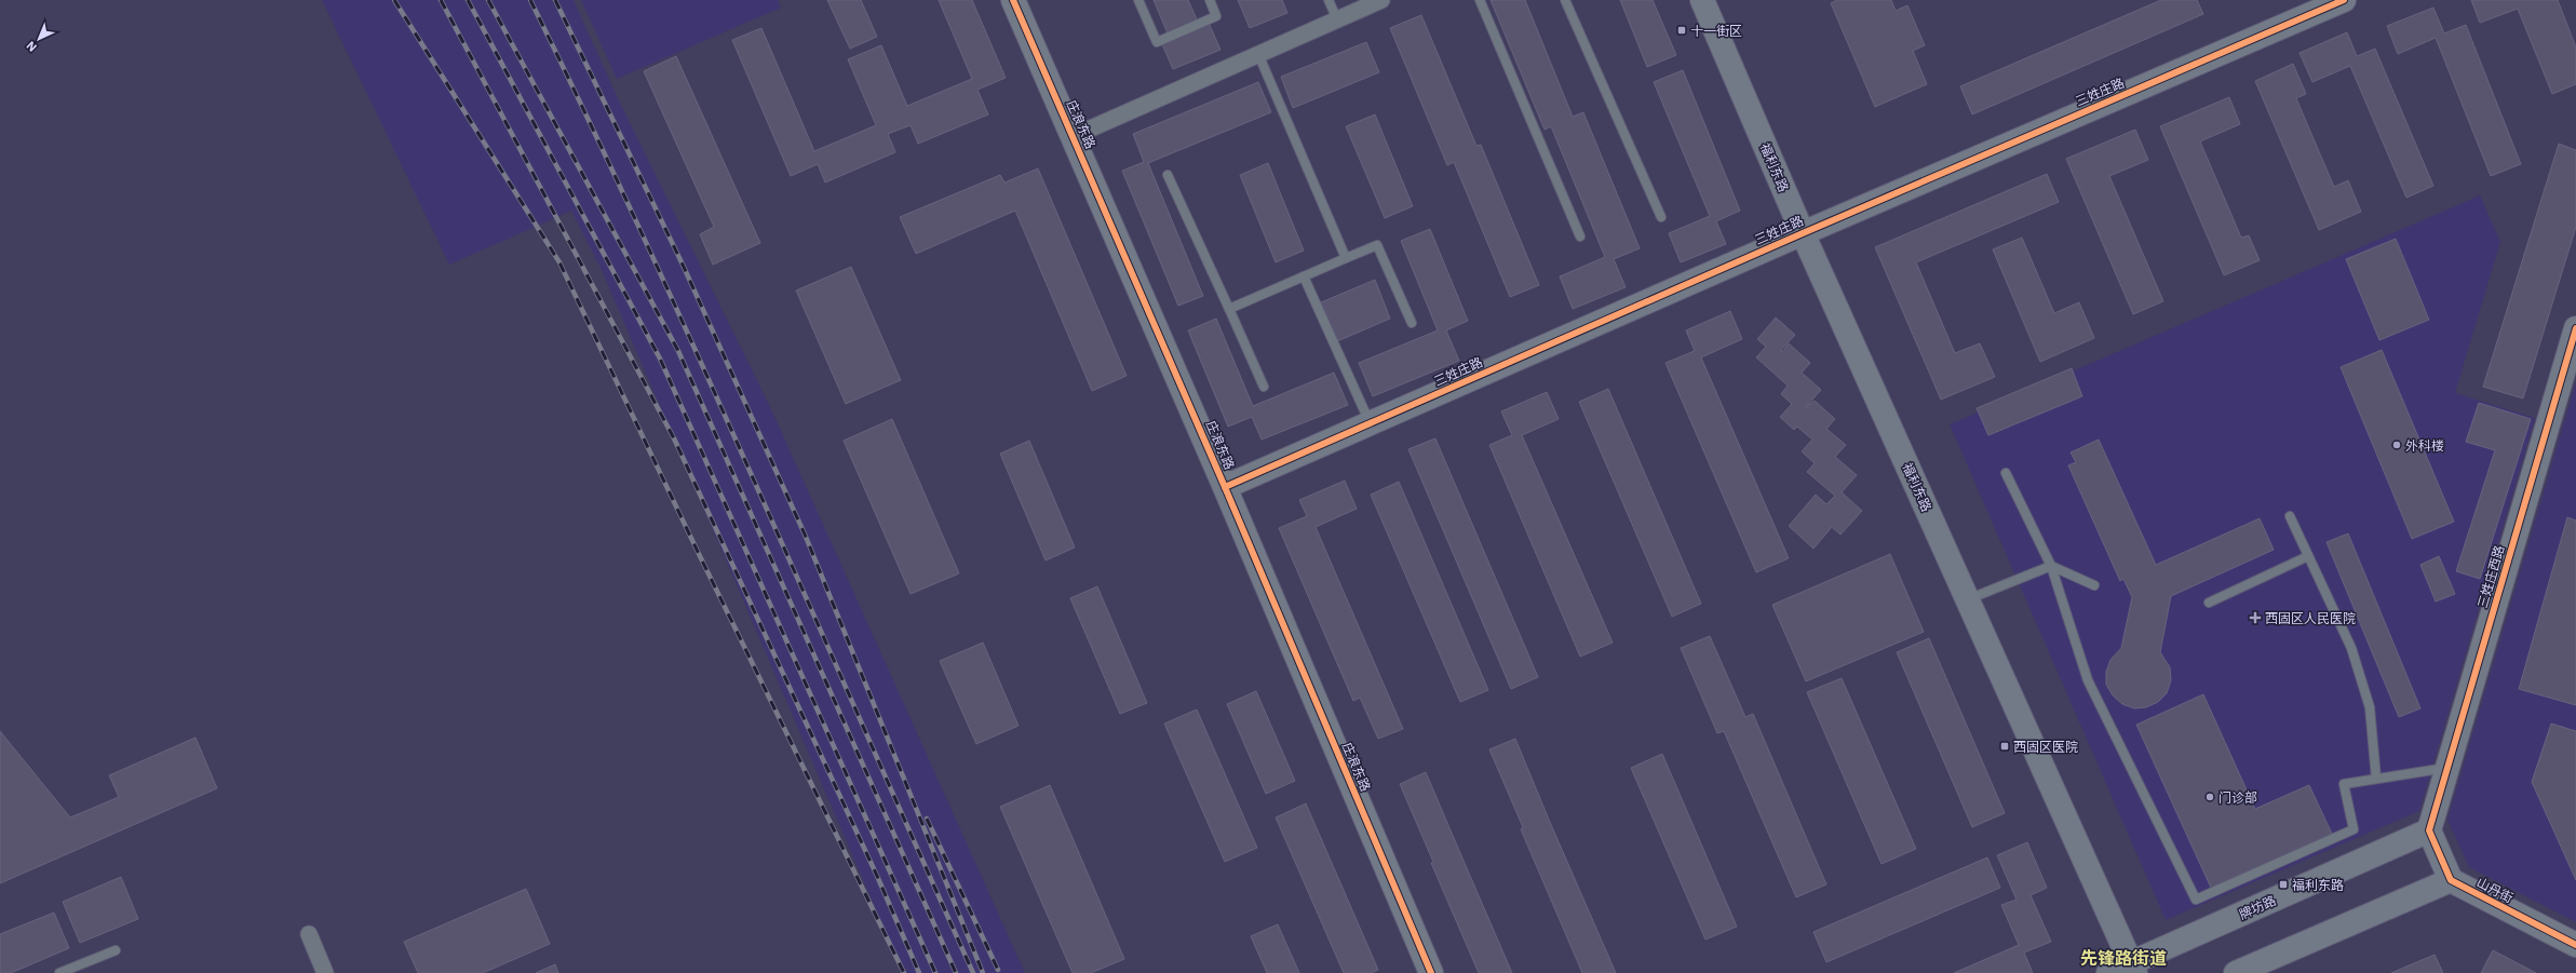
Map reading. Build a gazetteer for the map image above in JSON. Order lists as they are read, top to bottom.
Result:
{
  "streets": {
    "street": [
      "三姓庄路",
      "庄浪东路",
      "福利东路",
      "三姓庄西路",
      "山丹街",
      "牌坊路"
    ]
  },
  "crossings": [
    ["三姓庄路", "庄浪东路"],
    ["三姓庄路", "福利东路"],
    ["福利东路", "牌坊路"],
    ["三姓庄西路", "牌坊路"]
  ],
  "districts": ["先锋路街道"],
  "places": {
    "transit": ["十一街区", "西固区医院", "福利东路"],
    "other": ["外科楼", "门诊部"],
    "health": ["西固区人民医院"]
  },
  "north": "bottom left"
}
